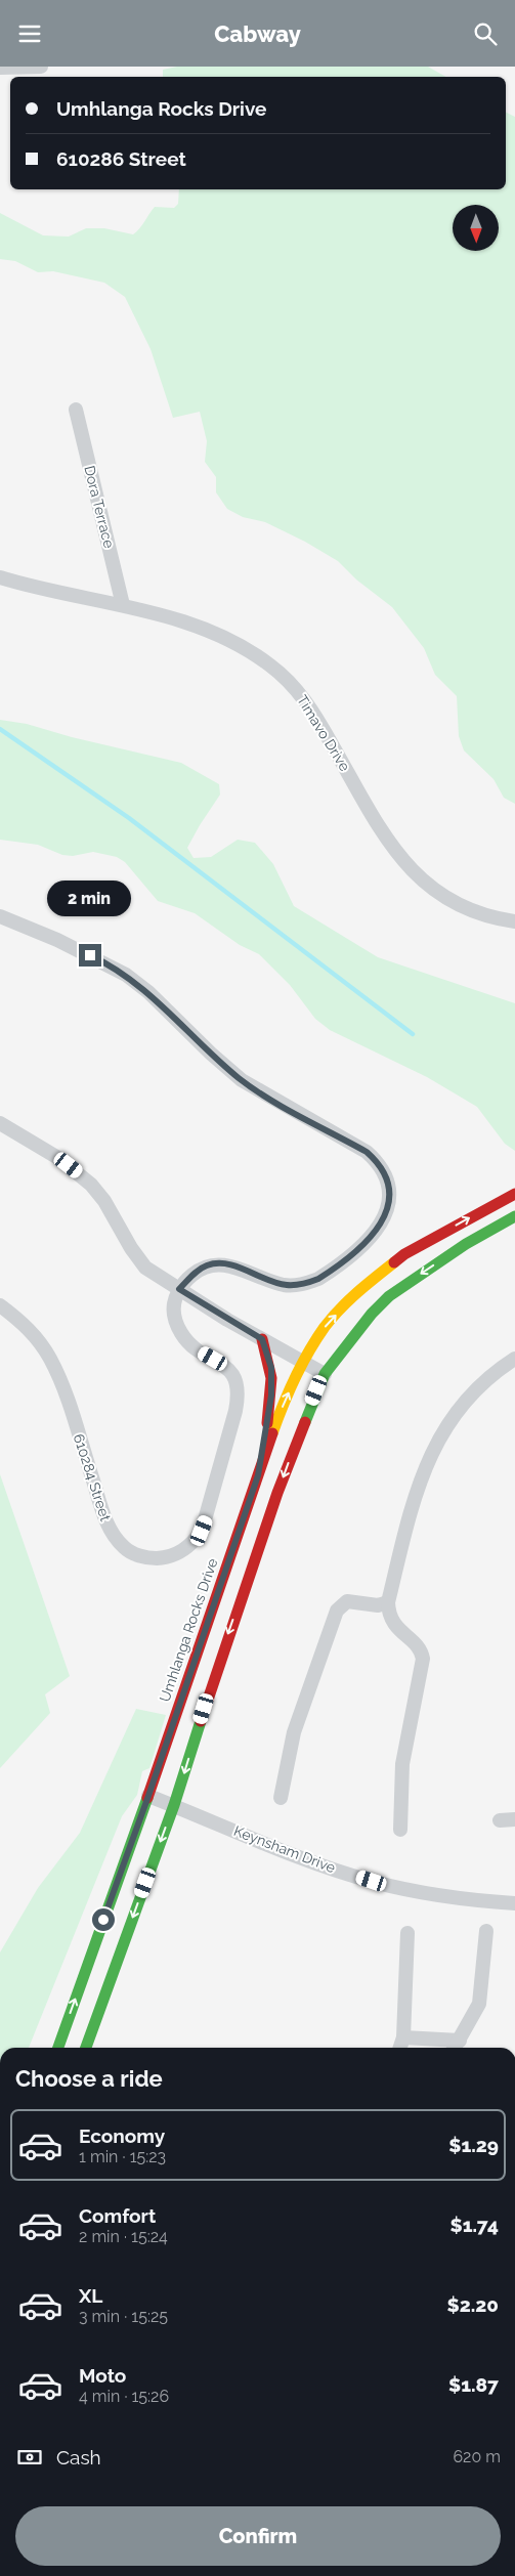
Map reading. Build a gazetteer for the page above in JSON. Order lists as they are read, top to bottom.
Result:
{
  "streets": {
    "main road": ["Umhlanga Rocks Drive"],
    "street": [
      "Dora Terrace",
      "Timavo Drive",
      "610284 Street",
      "Keynsham Drive"
    ]
  },
  "crossings": [
    ["Dora Terrace", "Timavo Drive"],
    ["Umhlanga Rocks Drive", "Keynsham Drive"]
  ],
  "north": "bottom",
  "page": {
    "header": "Cabway",
    "banner": ["Umhlanga Rocks Drive", "610286 Street"],
    "bubble": "2 min",
    "heading": "Choose a ride",
    "list": [
      {
        "name": "Economy",
        "note": "1 min · 15:23",
        "value": "$1.29"
      },
      {
        "name": "Comfort",
        "note": "2 min · 15:24",
        "value": "$1.74"
      },
      {
        "name": "XL",
        "note": "3 min · 15:25",
        "value": "$2.20"
      },
      {
        "name": "Moto",
        "note": "4 min · 15:26",
        "value": "$1.87"
      }
    ],
    "pay": ["Cash", "620 m"],
    "buttons": "Confirm"
  }
}
